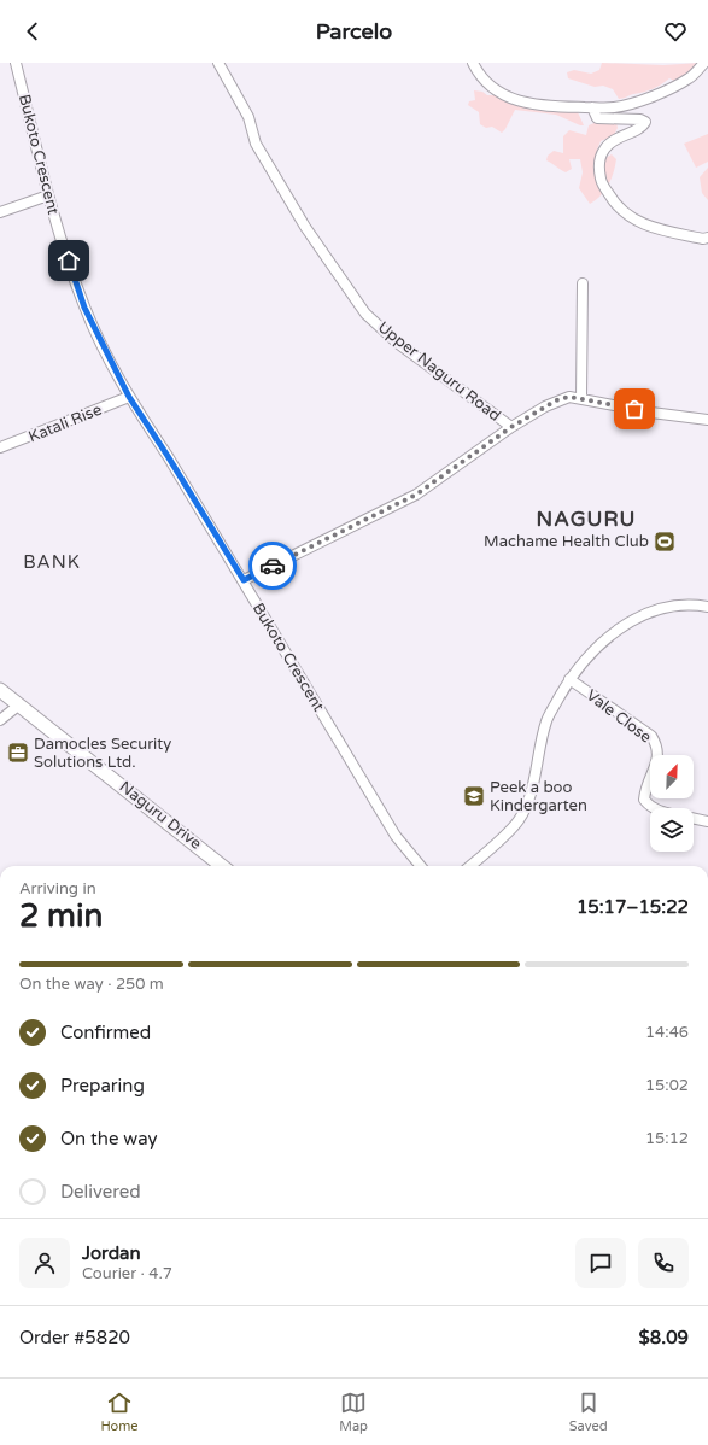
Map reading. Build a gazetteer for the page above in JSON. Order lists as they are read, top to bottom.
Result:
{
  "streets": {
    "street": [
      "Bukoto Crescent",
      "Upper Naguru Road",
      "Katali Rise",
      "Vale Close",
      "Naguru Drive"
    ]
  },
  "crossings": [
    ["Bukoto Crescent", "Katali Rise"]
  ],
  "districts": ["NAGURU", "BANK"],
  "places": {
    "sports": ["Machame Health Club"],
    "office": ["Damocles Security Solutions Ltd."],
    "school or university": ["Peek a boo Kindergarten"]
  },
  "north": "top right",
  "page": {
    "header": "Parcelo",
    "heading": ["2 min", "Arriving in", "15:17–15:22"],
    "panel": [
      "Jordan",
      "Courier · 4.7",
      "Order #5820",
      "$8.09"
    ],
    "bar": "On the way · 250 m",
    "list": [
      ["Confirmed", "14:46"],
      ["Preparing", "15:02"],
      ["On the way", "15:12"],
      "Delivered"
    ],
    "tabs": ["Home", "Map", "Saved"]
  }
}
